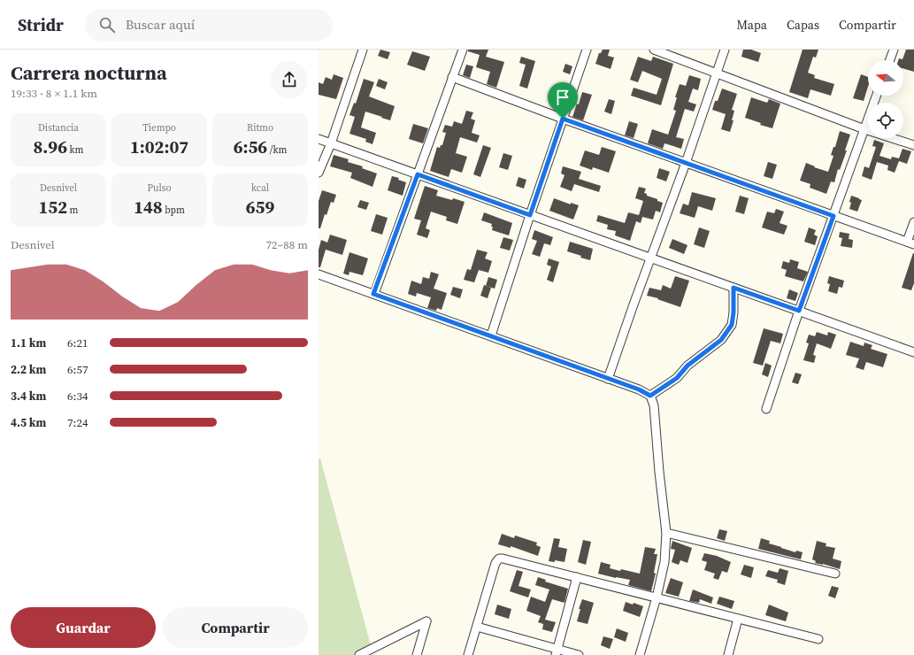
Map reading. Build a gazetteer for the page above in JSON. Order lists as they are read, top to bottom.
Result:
{
  "north": "left",
  "page": {
    "header": "Stridr",
    "search": "Buscar aquí",
    "nav": ["Mapa", "Capas", "Compartir"],
    "heading": ["Carrera nocturna", "19:33 · 8 × 1.1 km"],
    "stats": [
      ["Distancia", "8.96 km"],
      ["Tiempo", "1:02:07"],
      ["Ritmo", "6:56 /km"],
      ["Desnivel", "152 m"],
      ["Pulso", "148 bpm"],
      ["kcal", "659"]
    ],
    "chart": ["Desnivel", "72–88 m"],
    "list": [
      {
        "name": "1.1 km",
        "note": "6:21"
      },
      {
        "name": "2.2 km",
        "note": "6:57"
      },
      {
        "name": "3.4 km",
        "note": "6:34"
      },
      {
        "name": "4.5 km",
        "note": "7:24"
      }
    ],
    "buttons": ["Guardar", "Compartir"]
  }
}
